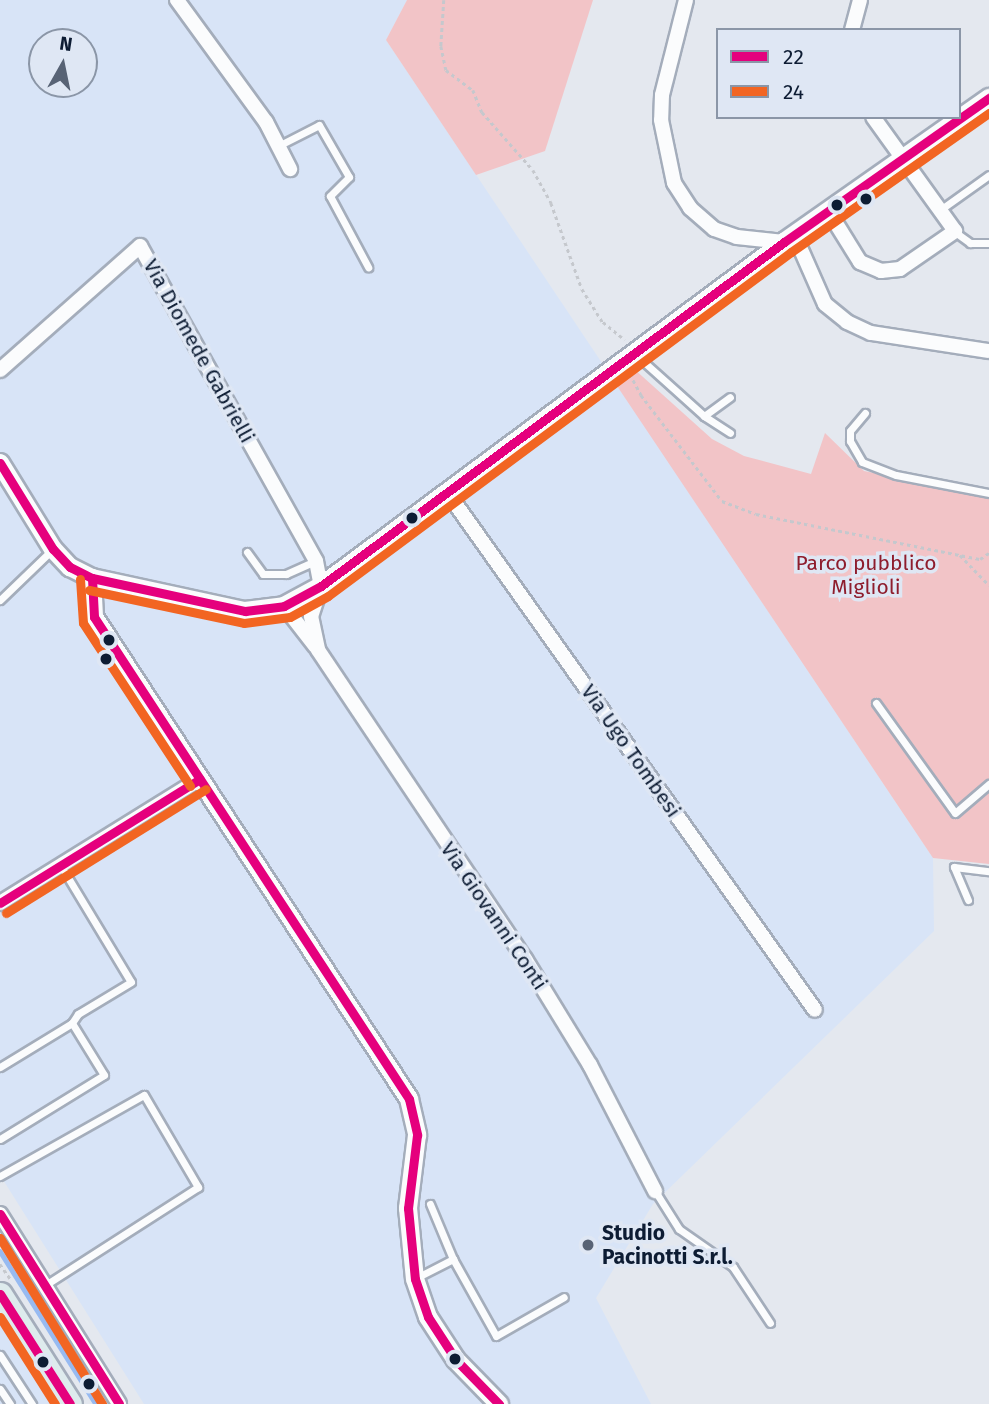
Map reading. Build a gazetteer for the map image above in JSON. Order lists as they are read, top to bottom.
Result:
{
  "streets": {
    "street": ["Via Diomede Gabrielli", "Via Ugo Tombesi", "Via Giovanni Conti"]
  },
  "crossings": [
    ["Via Diomede Gabrielli", "Via Giovanni Conti"]
  ],
  "parks": ["Parco pubblico Miglioli"],
  "places": ["Studio Pacinotti S.r.l."],
  "lines": ["transit line 22", "transit line 24"],
  "legend": ["22", "24"],
  "north": "top"
}
